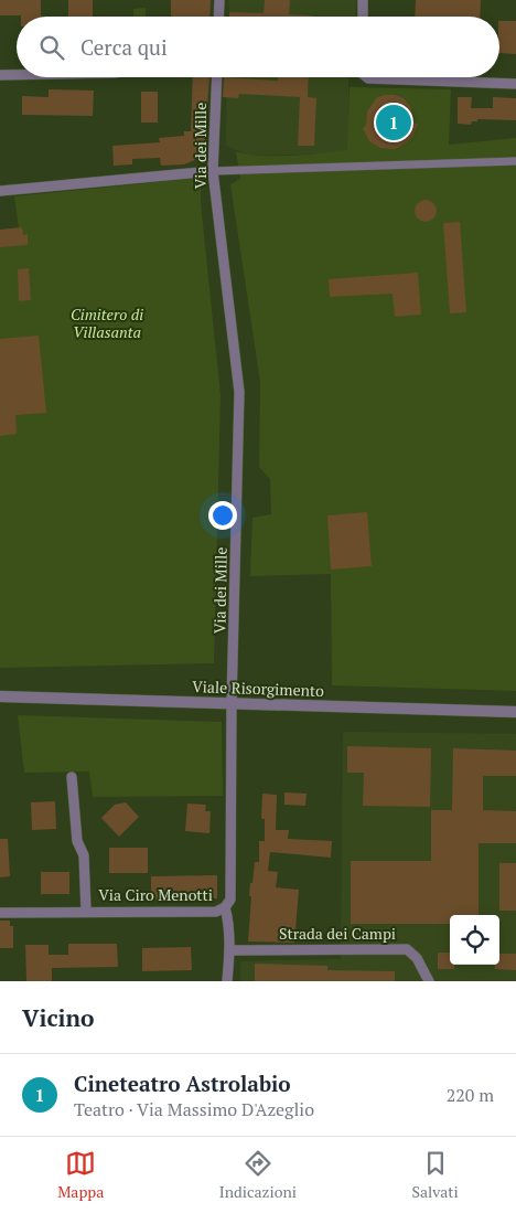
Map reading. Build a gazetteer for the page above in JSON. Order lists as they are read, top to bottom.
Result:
{
  "streets": {
    "street": [
      "Via dei Mille",
      "Viale Risorgimento",
      "Via Ciro Menotti",
      "Strada dei Campi"
    ]
  },
  "crossings": [
    ["Via dei Mille", "Viale Risorgimento"],
    ["Via dei Mille", "Via Ciro Menotti"],
    ["Via dei Mille", "Strada dei Campi"]
  ],
  "parks": ["Cimitero di Villasanta"],
  "page": {
    "search": "Cerca qui",
    "pins": "1",
    "heading": "Vicino",
    "list": [
      {
        "mark": "1",
        "name": "Cineteatro Astrolabio",
        "note": "Teatro · Via Massimo D'Azeglio",
        "value": "220 m"
      }
    ],
    "nav": ["Mappa", "Indicazioni", "Salvati"]
  }
}
